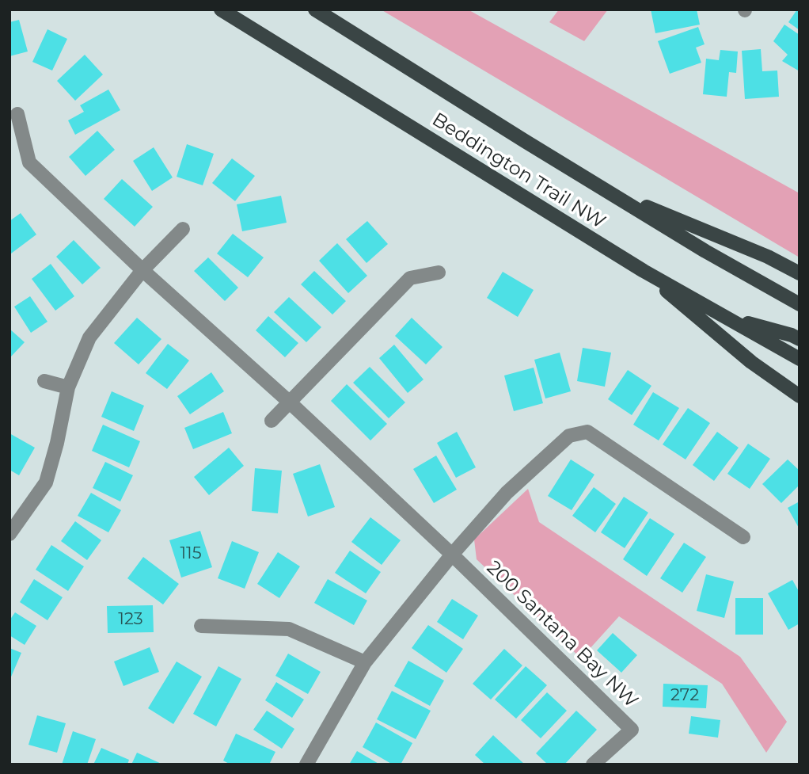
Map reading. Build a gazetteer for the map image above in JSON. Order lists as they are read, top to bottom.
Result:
{
  "streets": {
    "main road": ["Beddington Trail NW"],
    "street": ["200 Santana Bay NW"]
  },
  "house_numbers": ["115", "123", "272"]
}
